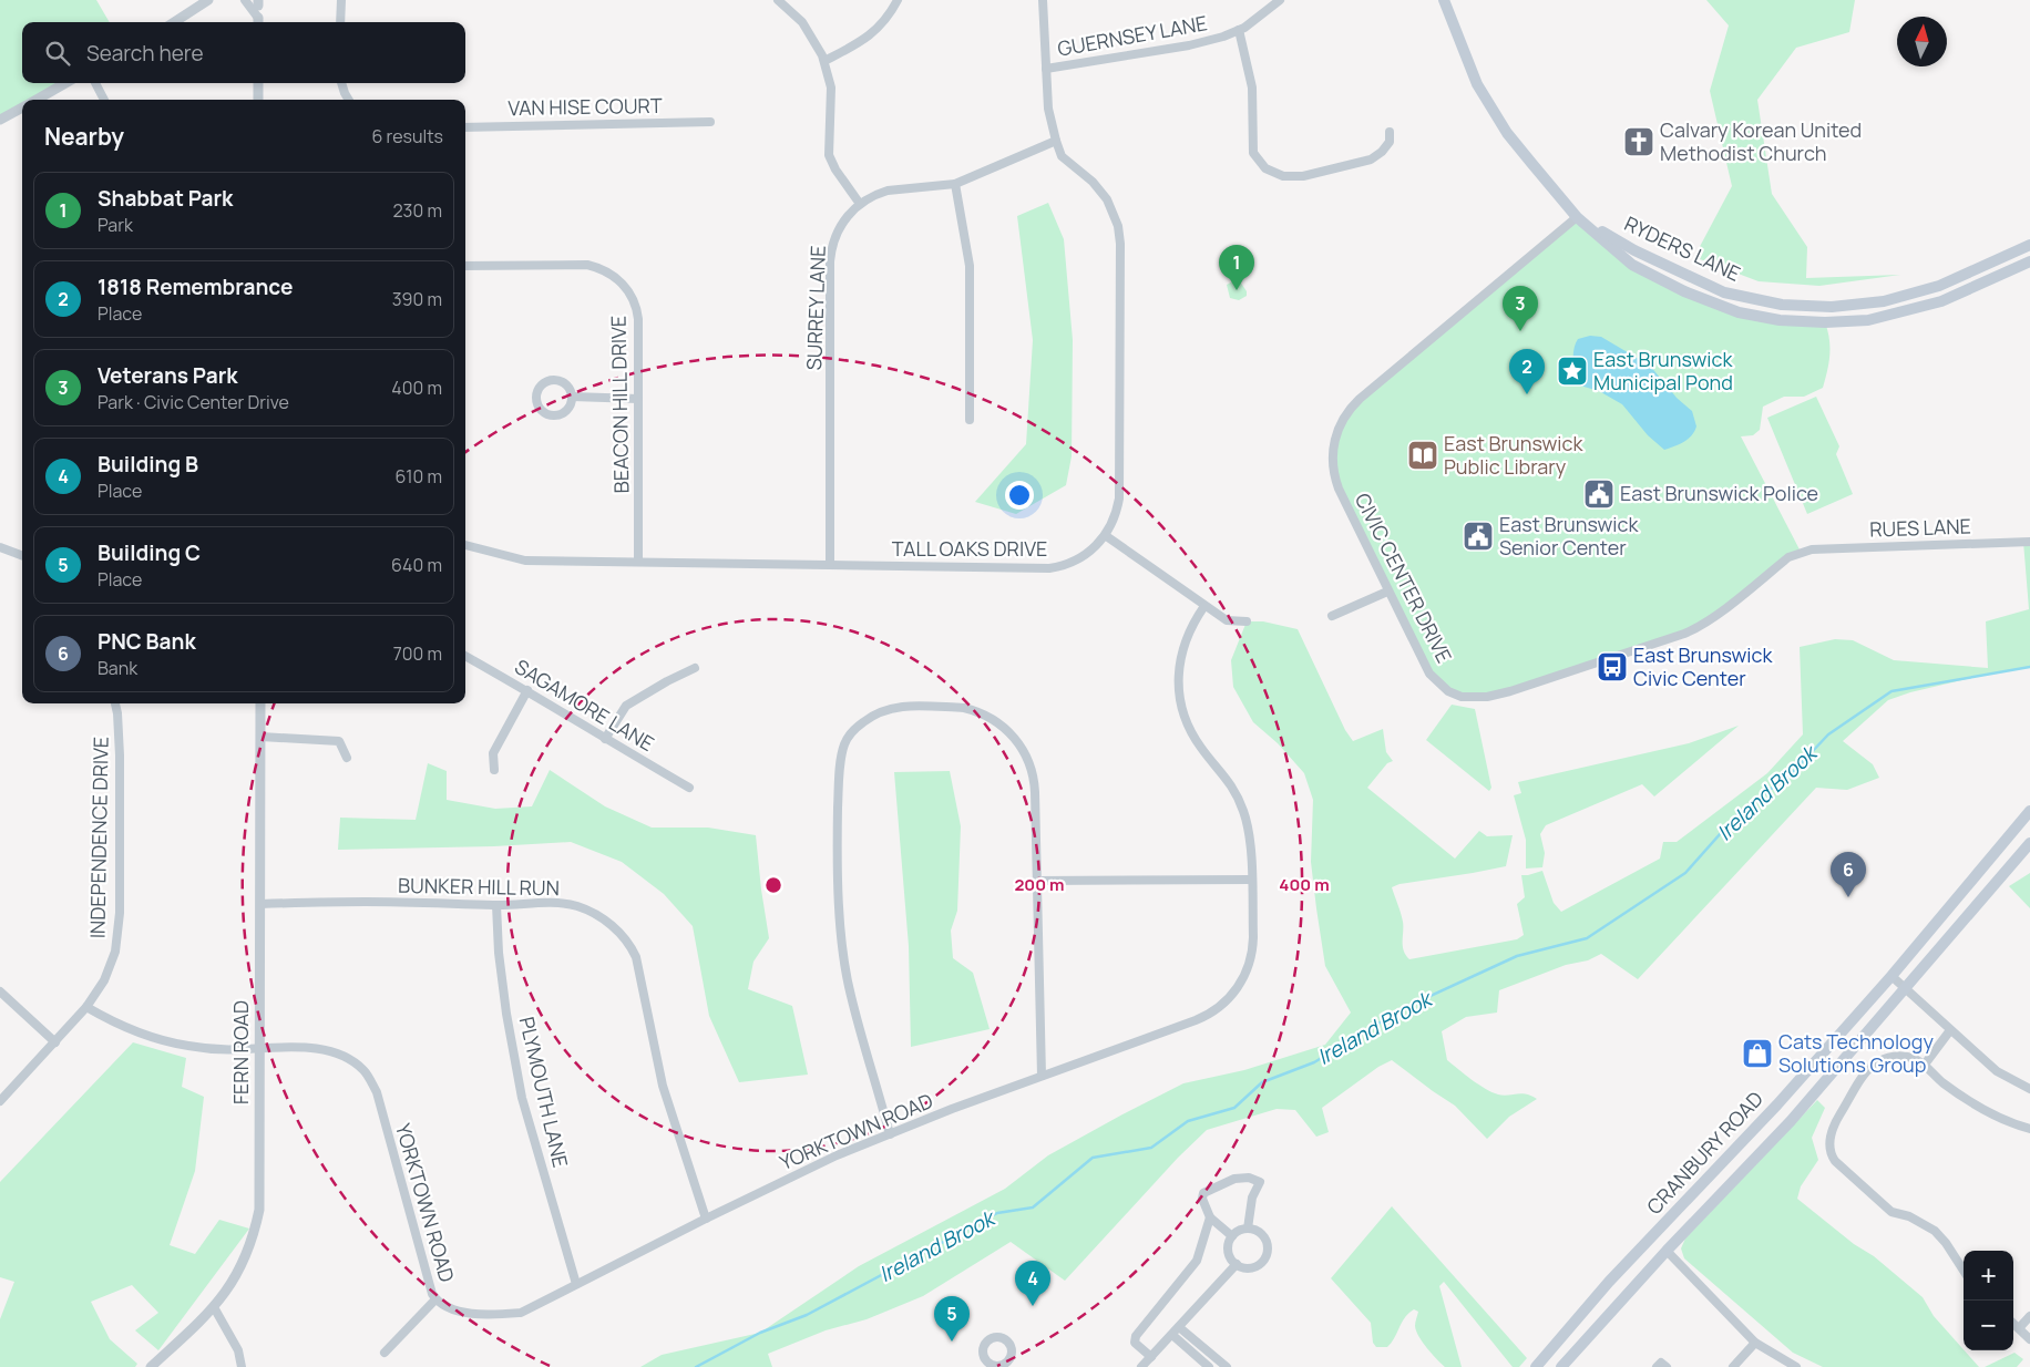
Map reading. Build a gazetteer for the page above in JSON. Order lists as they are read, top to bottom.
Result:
{
  "streets": {
    "main road": ["RYDERS LANE", "CRANBURY ROAD"],
    "street": [
      "GUERNSEY LANE",
      "VAN HISE COURT",
      "SURREY LANE",
      "BEACON HILL DRIVE",
      "RUES LANE",
      "TALL OAKS DRIVE",
      "CIVIC CENTER DRIVE",
      "SAGAMORE LANE",
      "INDEPENDENCE DRIVE",
      "BUNKER HILL RUN",
      "FERN ROAD",
      "PLYMOUTH LANE",
      "YORKTOWN ROAD"
    ]
  },
  "crossings": [
    ["GUERNSEY LANE", "TALL OAKS DRIVE"],
    ["RYDERS LANE", "CIVIC CENTER DRIVE"],
    ["SURREY LANE", "TALL OAKS DRIVE"],
    ["BEACON HILL DRIVE", "TALL OAKS DRIVE"],
    ["RUES LANE", "CIVIC CENTER DRIVE"],
    ["INDEPENDENCE DRIVE", "YORKTOWN ROAD"],
    ["BUNKER HILL RUN", "FERN ROAD"],
    ["BUNKER HILL RUN", "PLYMOUTH LANE"],
    ["BUNKER HILL RUN", "YORKTOWN ROAD"],
    ["FERN ROAD", "YORKTOWN ROAD"],
    ["PLYMOUTH LANE", "YORKTOWN ROAD"]
  ],
  "water": ["Ireland Brook"],
  "places": {
    "church": ["Calvary Korean United Methodist Church"],
    "place": ["East Brunswick Municipal Pond"],
    "library": ["East Brunswick Public Library"],
    "public building": ["East Brunswick Police", "East Brunswick Senior Center"],
    "bus stop": ["East Brunswick Civic Center"],
    "shop": ["Cats Technology Solutions Group"]
  },
  "north": "top",
  "page": {
    "search": "Search here",
    "heading": ["Nearby", "6 results"],
    "list": [
      {
        "mark": "1",
        "name": "Shabbat Park",
        "note": "Park",
        "value": "230 m"
      },
      {
        "mark": "2",
        "name": "1818 Remembrance",
        "note": "Place",
        "value": "390 m"
      },
      {
        "mark": "3",
        "name": "Veterans Park",
        "note": "Park · Civic Center Drive",
        "value": "400 m"
      },
      {
        "mark": "4",
        "name": "Building B",
        "note": "Place",
        "value": "610 m"
      },
      {
        "mark": "5",
        "name": "Building C",
        "note": "Place",
        "value": "640 m"
      },
      {
        "mark": "6",
        "name": "PNC Bank",
        "note": "Bank",
        "value": "700 m"
      }
    ],
    "pins": [
      "1",
      "3",
      "2",
      "6",
      "4",
      "5"
    ],
    "map_buttons": ["+", "−"]
  },
  "rings": ["200 m", "400 m"]
}
